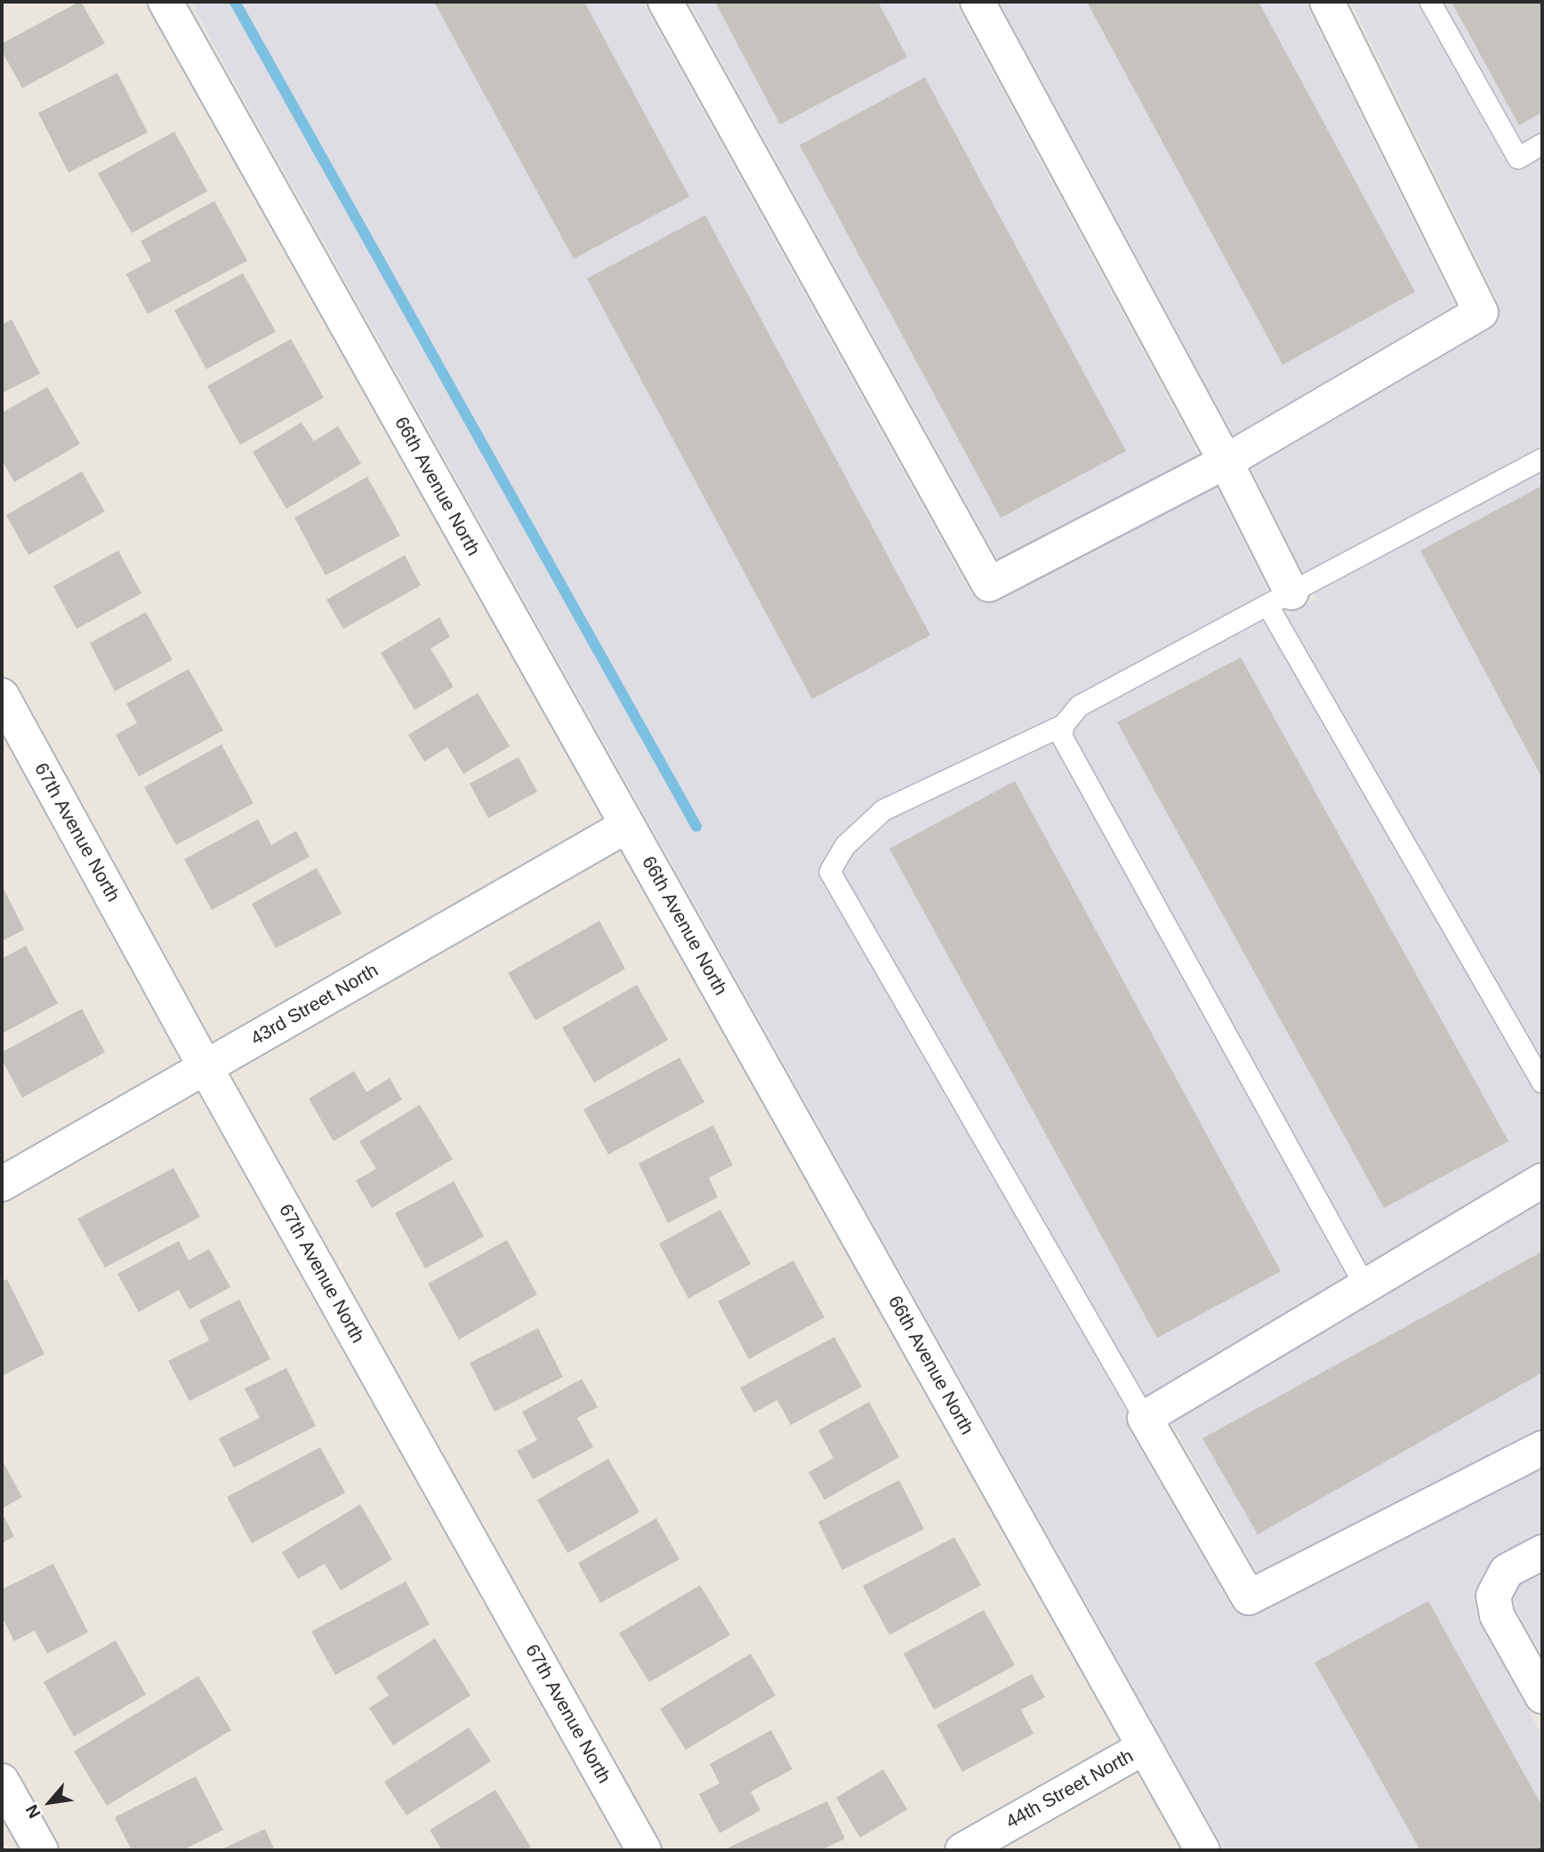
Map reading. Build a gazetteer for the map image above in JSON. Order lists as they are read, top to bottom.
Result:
{
  "streets": {
    "street": [
      "66th Avenue North",
      "67th Avenue North",
      "43rd Street North",
      "44th Street North"
    ]
  },
  "crossings": [
    ["66th Avenue North", "43rd Street North"],
    ["66th Avenue North", "44th Street North"],
    ["67th Avenue North", "43rd Street North"]
  ],
  "north": "bottom left"
}
